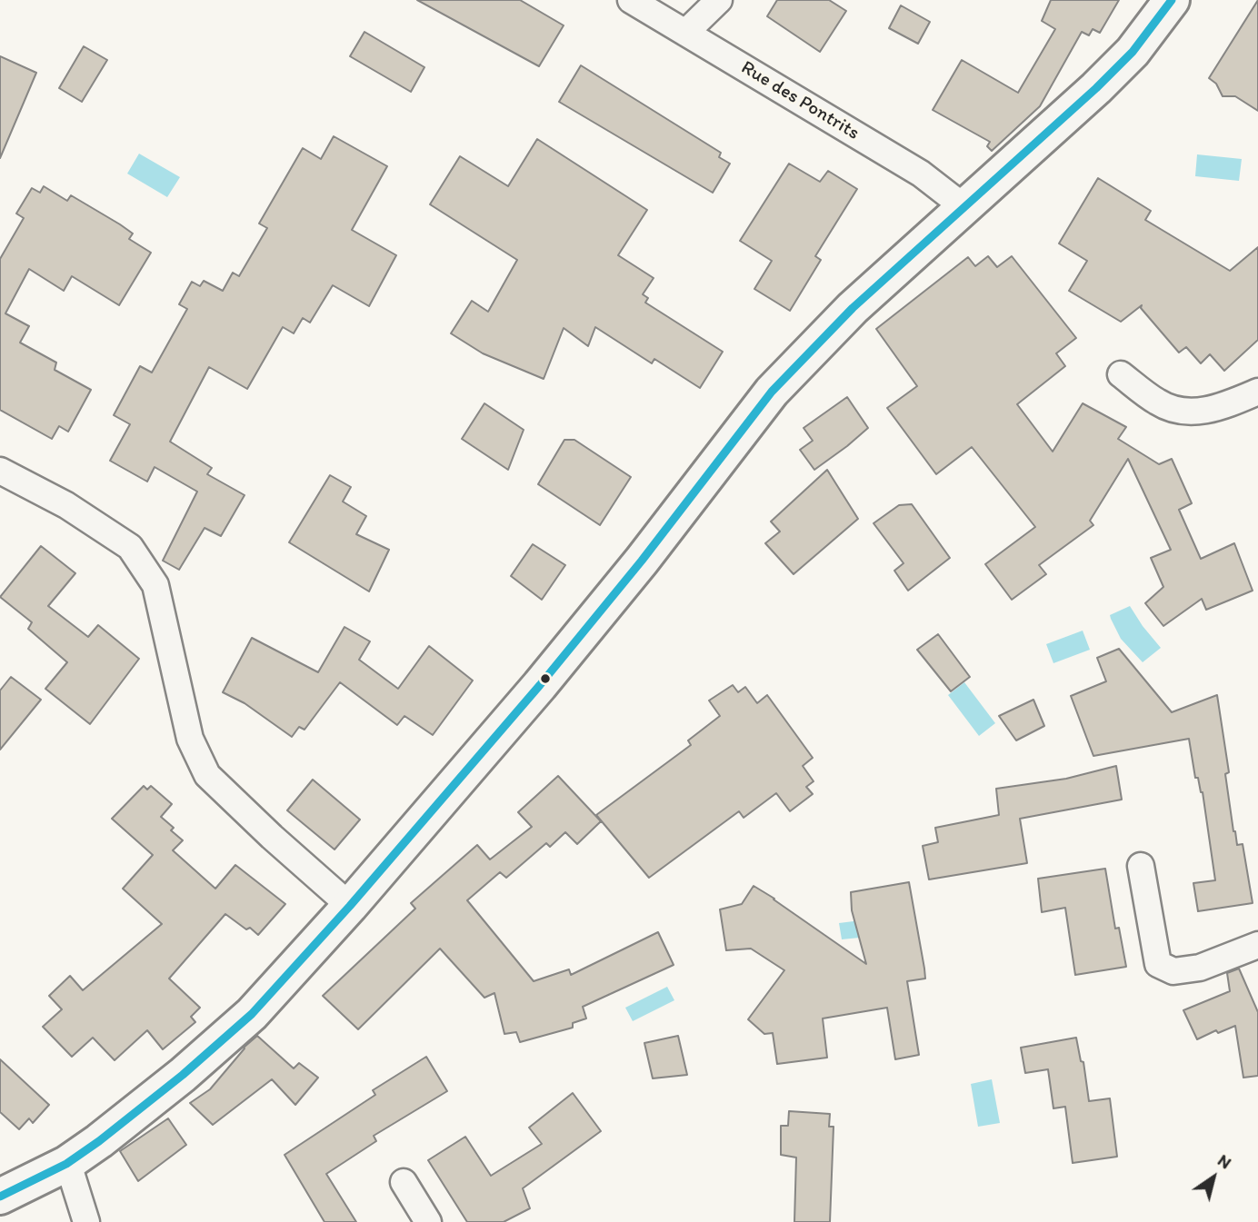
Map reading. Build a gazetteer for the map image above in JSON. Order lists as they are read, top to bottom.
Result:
{
  "streets": {
    "street": ["Rue des Pontrits"]
  },
  "north": "top right"
}
